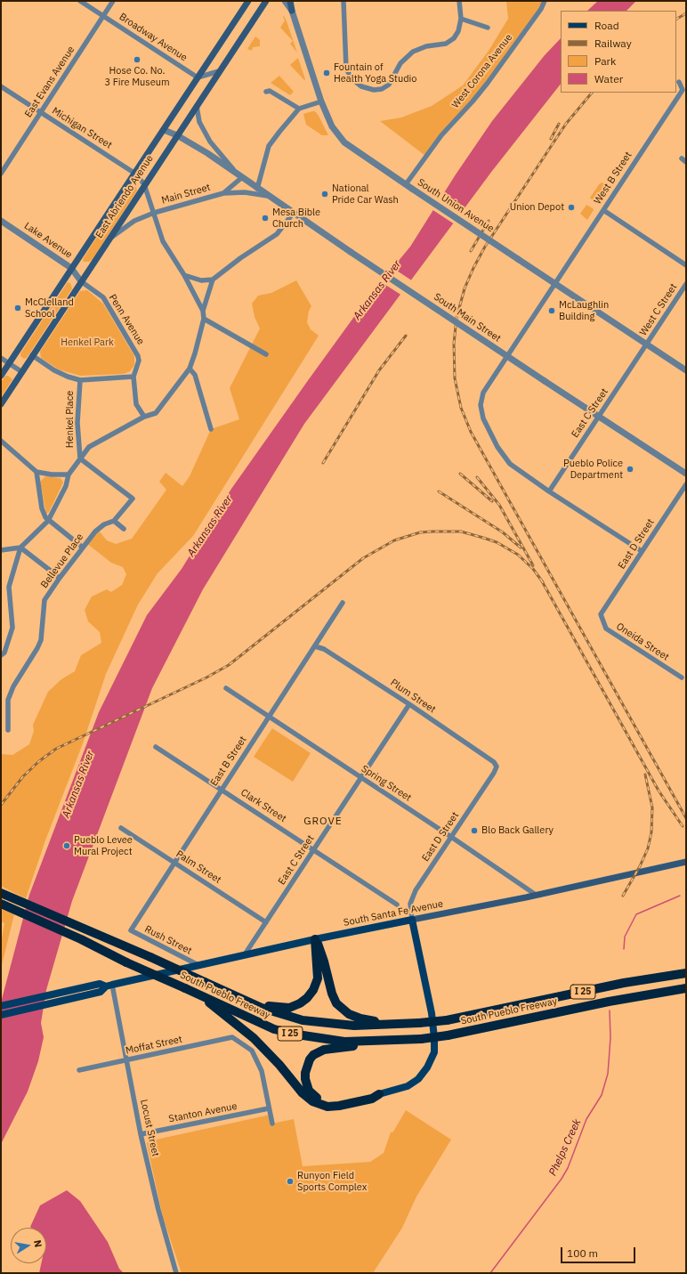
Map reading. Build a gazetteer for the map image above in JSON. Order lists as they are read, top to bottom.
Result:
{
  "streets": {
    "highway": ["I 25", "South Pueblo Freeway"],
    "main road": ["East Abriendo Avenue", "South Santa Fe Avenue"],
    "street": [
      "Broadway Avenue",
      "West Corona Avenue",
      "East Evans Avenue",
      "Michigan Street",
      "West B Street",
      "Main Street",
      "South Union Avenue",
      "Lake Avenue",
      "West C Street",
      "South Main Street",
      "Penn Avenue",
      "East C Street",
      "Henkel Place",
      "East D Street",
      "Bellevue Place",
      "Oneida Street",
      "Plum Street",
      "East B Street",
      "Spring Street",
      "Clark Street",
      "Palm Street",
      "Rush Street",
      "Moffat Street",
      "Stanton Avenue",
      "Locust Street"
    ]
  },
  "crossings": [
    ["Broadway Avenue", "East Evans Avenue"],
    ["Broadway Avenue", "East Abriendo Avenue"],
    ["West Corona Avenue", "South Union Avenue"],
    ["East Evans Avenue", "Michigan Street"],
    ["Michigan Street", "Main Street"],
    ["Michigan Street", "East Abriendo Avenue"],
    ["West B Street", "South Union Avenue"],
    ["Main Street", "East Abriendo Avenue"],
    ["Main Street", "South Main Street"],
    ["East Abriendo Avenue", "Lake Avenue"],
    ["East Abriendo Avenue", "South Main Street"],
    ["East Abriendo Avenue", "Penn Avenue"],
    ["South Union Avenue", "West C Street"],
    ["South Union Avenue", "East C Street"],
    ["Lake Avenue", "Penn Avenue"],
    ["West C Street", "East C Street"],
    ["South Main Street", "East C Street"],
    ["East C Street", "Plum Street"],
    ["East C Street", "Spring Street"],
    ["East C Street", "Clark Street"],
    ["East C Street", "Palm Street"],
    ["East C Street", "South Santa Fe Avenue"],
    ["Henkel Place", "Bellevue Place"],
    ["East D Street", "Oneida Street"],
    ["East D Street", "Plum Street"],
    ["East D Street", "Spring Street"],
    ["East D Street", "South Santa Fe Avenue"],
    ["Plum Street", "East B Street"],
    ["East B Street", "Spring Street"],
    ["East B Street", "Clark Street"],
    ["East B Street", "Palm Street"],
    ["East B Street", "Rush Street"],
    ["Spring Street", "South Santa Fe Avenue"],
    ["South Santa Fe Avenue", "Rush Street"],
    ["South Santa Fe Avenue", "Locust Street"],
    ["Moffat Street", "Stanton Avenue"],
    ["Moffat Street", "Locust Street"],
    ["Stanton Avenue", "Locust Street"]
  ],
  "districts": ["GROVE"],
  "water": ["Arkansas River", "Phelps Creek"],
  "parks": ["Henkel Park"],
  "places": [
    "Hose Co. No. 3 Fire Museum",
    "Fountain of Health Yoga Studio",
    "National Pride Car Wash",
    "Union Depot",
    "Mesa Bible Church",
    "McClelland School",
    "McLaughlin Building",
    "Pueblo Police Department",
    "Blo Back Gallery",
    "Pueblo Levee Mural Project",
    "Runyon Field Sports Complex"
  ],
  "legend": [
    "Road",
    "Railway",
    "Park",
    "Water"
  ],
  "scale_bar": "100 m",
  "north": "right"
}
